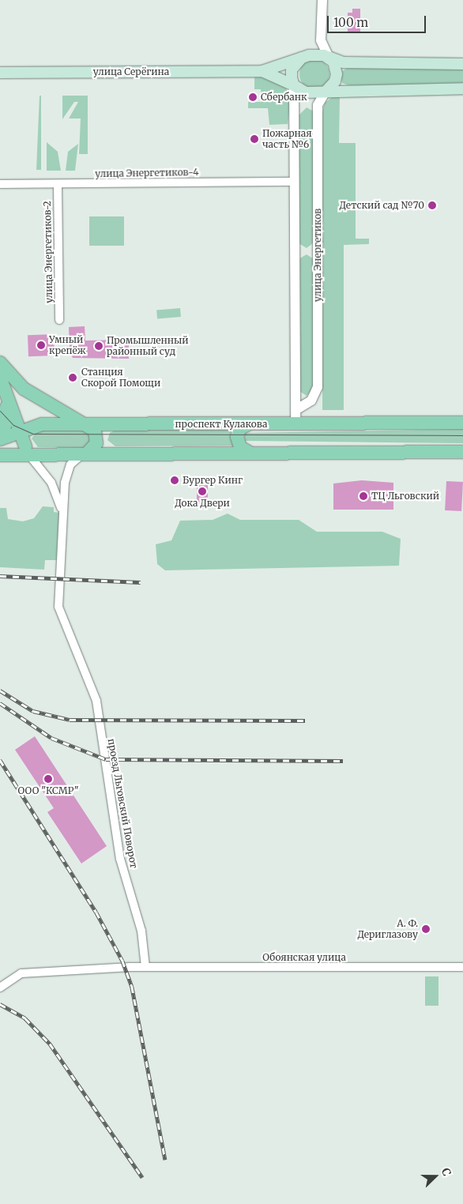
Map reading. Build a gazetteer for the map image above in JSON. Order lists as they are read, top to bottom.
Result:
{
  "streets": {
    "main road": ["улица Серёгина", "проспект Кулакова"],
    "street": [
      "улица Энергетиков-4",
      "улица Энергетиков-2",
      "улица Энергетиков",
      "проезд Льговский Поворот",
      "Обоянская улица"
    ]
  },
  "crossings": [
    ["улица Энергетиков-4", "улица Энергетиков-2"],
    ["проезд Льговский Поворот", "Обоянская улица"]
  ],
  "places": [
    "Сбербанк",
    "Пожарная часть №6",
    "Детский сад №70",
    "Умный крепёж",
    "Промышленный районный суд",
    "Станция Скорой Помощи",
    "Бургер Кинг",
    "Дока Двери",
    "ТЦ Льговский",
    "ООО \"КСМР\"",
    "А. Ф. Дериглазову"
  ],
  "scale_bar": "100 m",
  "north": "right"
}
